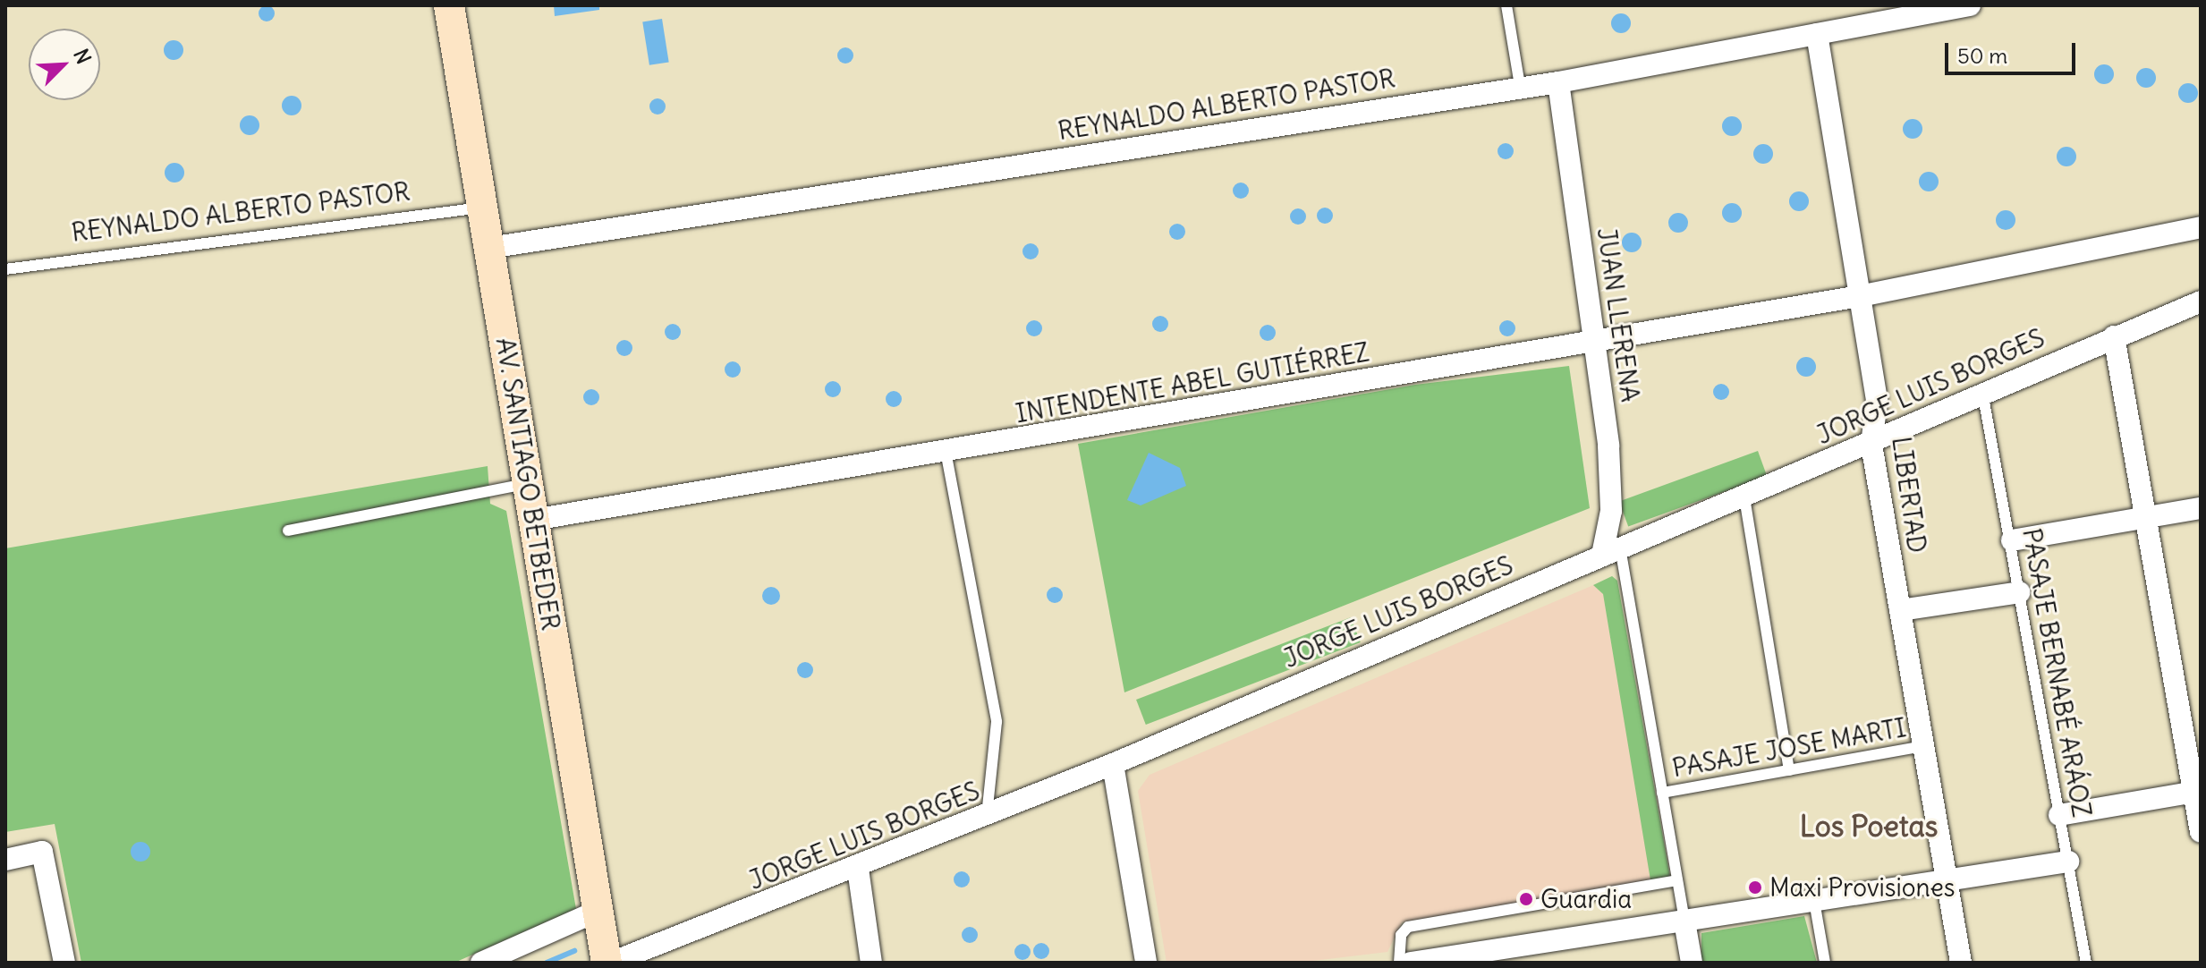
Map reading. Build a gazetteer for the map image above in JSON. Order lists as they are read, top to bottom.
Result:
{
  "streets": {
    "main road": ["AV. SANTIAGO BETBEDER"],
    "street": [
      "REYNALDO ALBERTO PASTOR",
      "JUAN LLERENA",
      "INTENDENTE ABEL GUTIÉRREZ",
      "JORGE LUIS BORGES",
      "LIBERTAD"
    ],
    "lane": ["PASAJE BERNABÉ ARÁOZ", "PASAJE JOSE MARTI"]
  },
  "crossings": [
    ["REYNALDO ALBERTO PASTOR", "JUAN LLERENA"],
    ["REYNALDO ALBERTO PASTOR", "AV. SANTIAGO BETBEDER"],
    ["REYNALDO ALBERTO PASTOR", "LIBERTAD"],
    ["JUAN LLERENA", "INTENDENTE ABEL GUTIÉRREZ"],
    ["JUAN LLERENA", "JORGE LUIS BORGES"],
    ["JUAN LLERENA", "PASAJE JOSE MARTI"],
    ["INTENDENTE ABEL GUTIÉRREZ", "AV. SANTIAGO BETBEDER"],
    ["INTENDENTE ABEL GUTIÉRREZ", "LIBERTAD"],
    ["JORGE LUIS BORGES", "AV. SANTIAGO BETBEDER"],
    ["JORGE LUIS BORGES", "LIBERTAD"],
    ["JORGE LUIS BORGES", "PASAJE BERNABÉ ARÁOZ"],
    ["LIBERTAD", "PASAJE JOSE MARTI"]
  ],
  "districts": ["Los Poetas"],
  "places": ["Maxi Provisiones", "Guardia"],
  "scale_bar": "50 m",
  "north": "top right"
}
